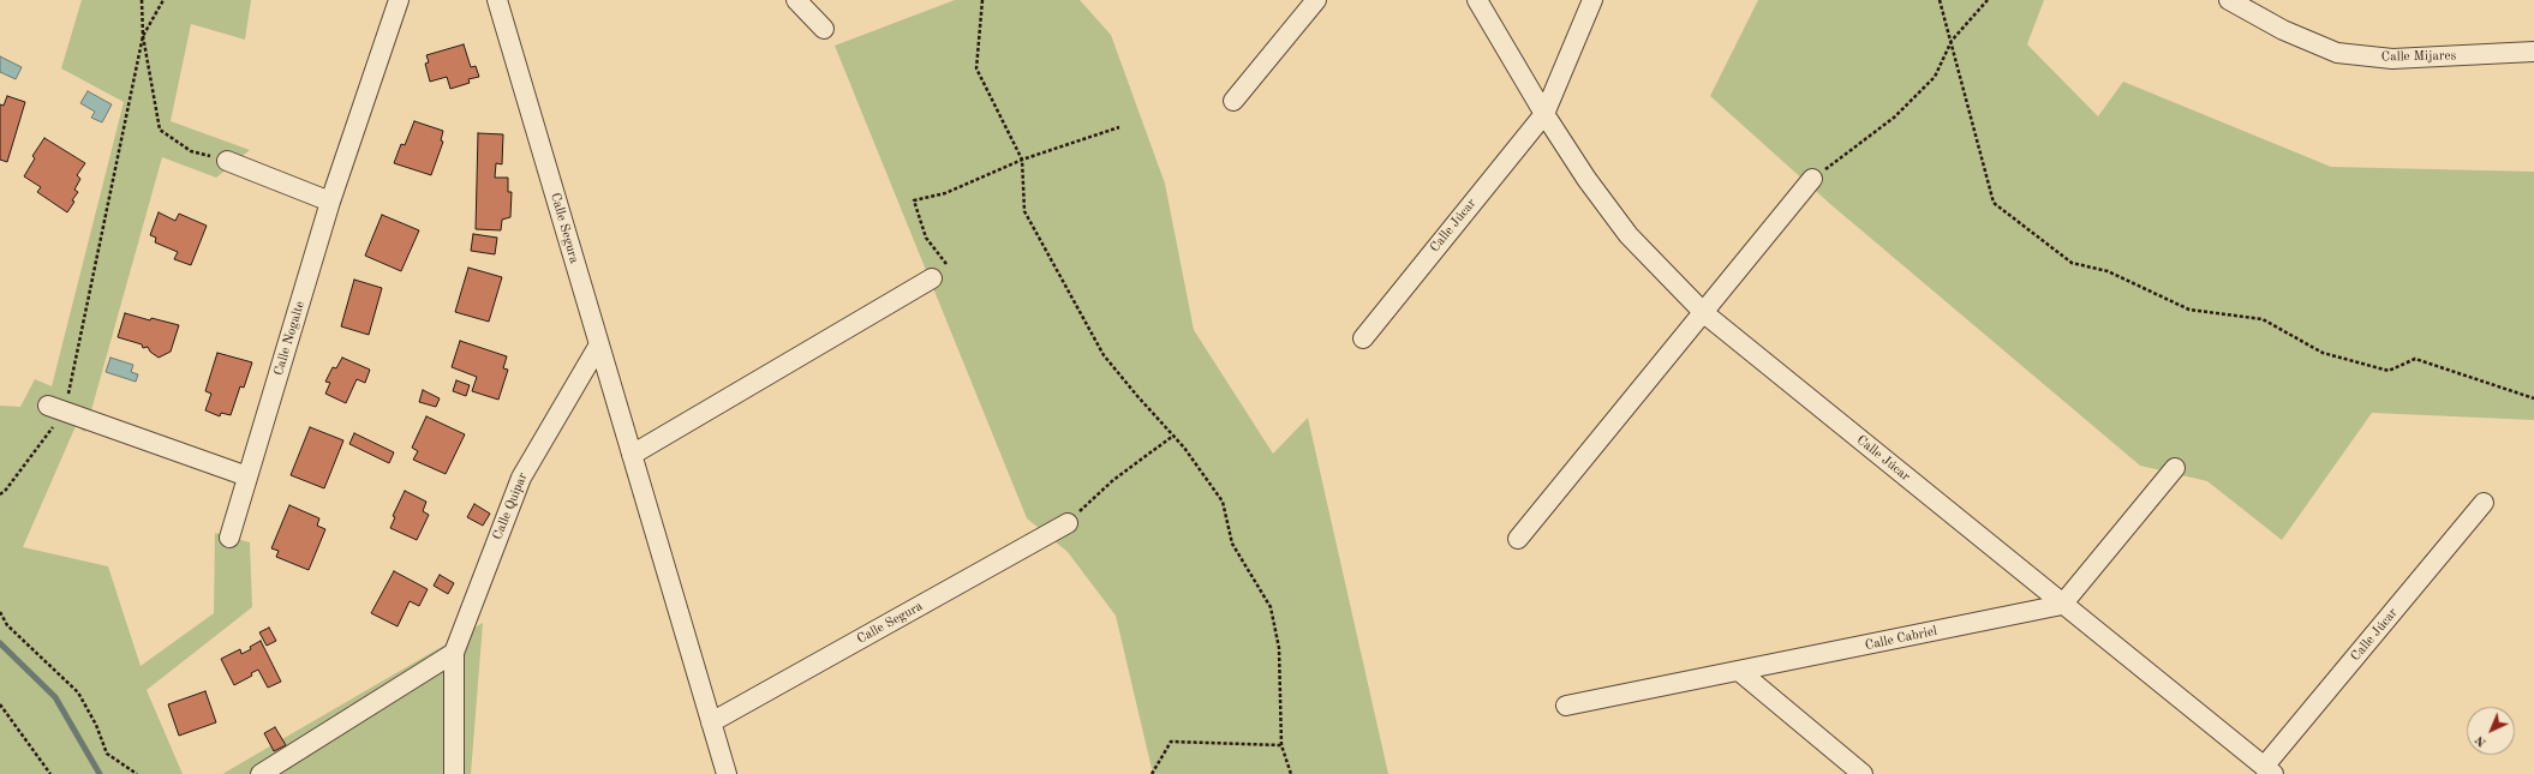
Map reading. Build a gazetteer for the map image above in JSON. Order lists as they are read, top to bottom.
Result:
{
  "streets": {
    "street": [
      "Calle Mijares",
      "Calle Júcar",
      "Calle Segura",
      "Calle Nogalte",
      "Calle Quipar",
      "Calle Cabriel"
    ]
  },
  "crossings": [
    ["Calle Júcar", "Calle Cabriel"],
    ["Calle Segura", "Calle Quipar"]
  ],
  "north": "bottom left"
}
